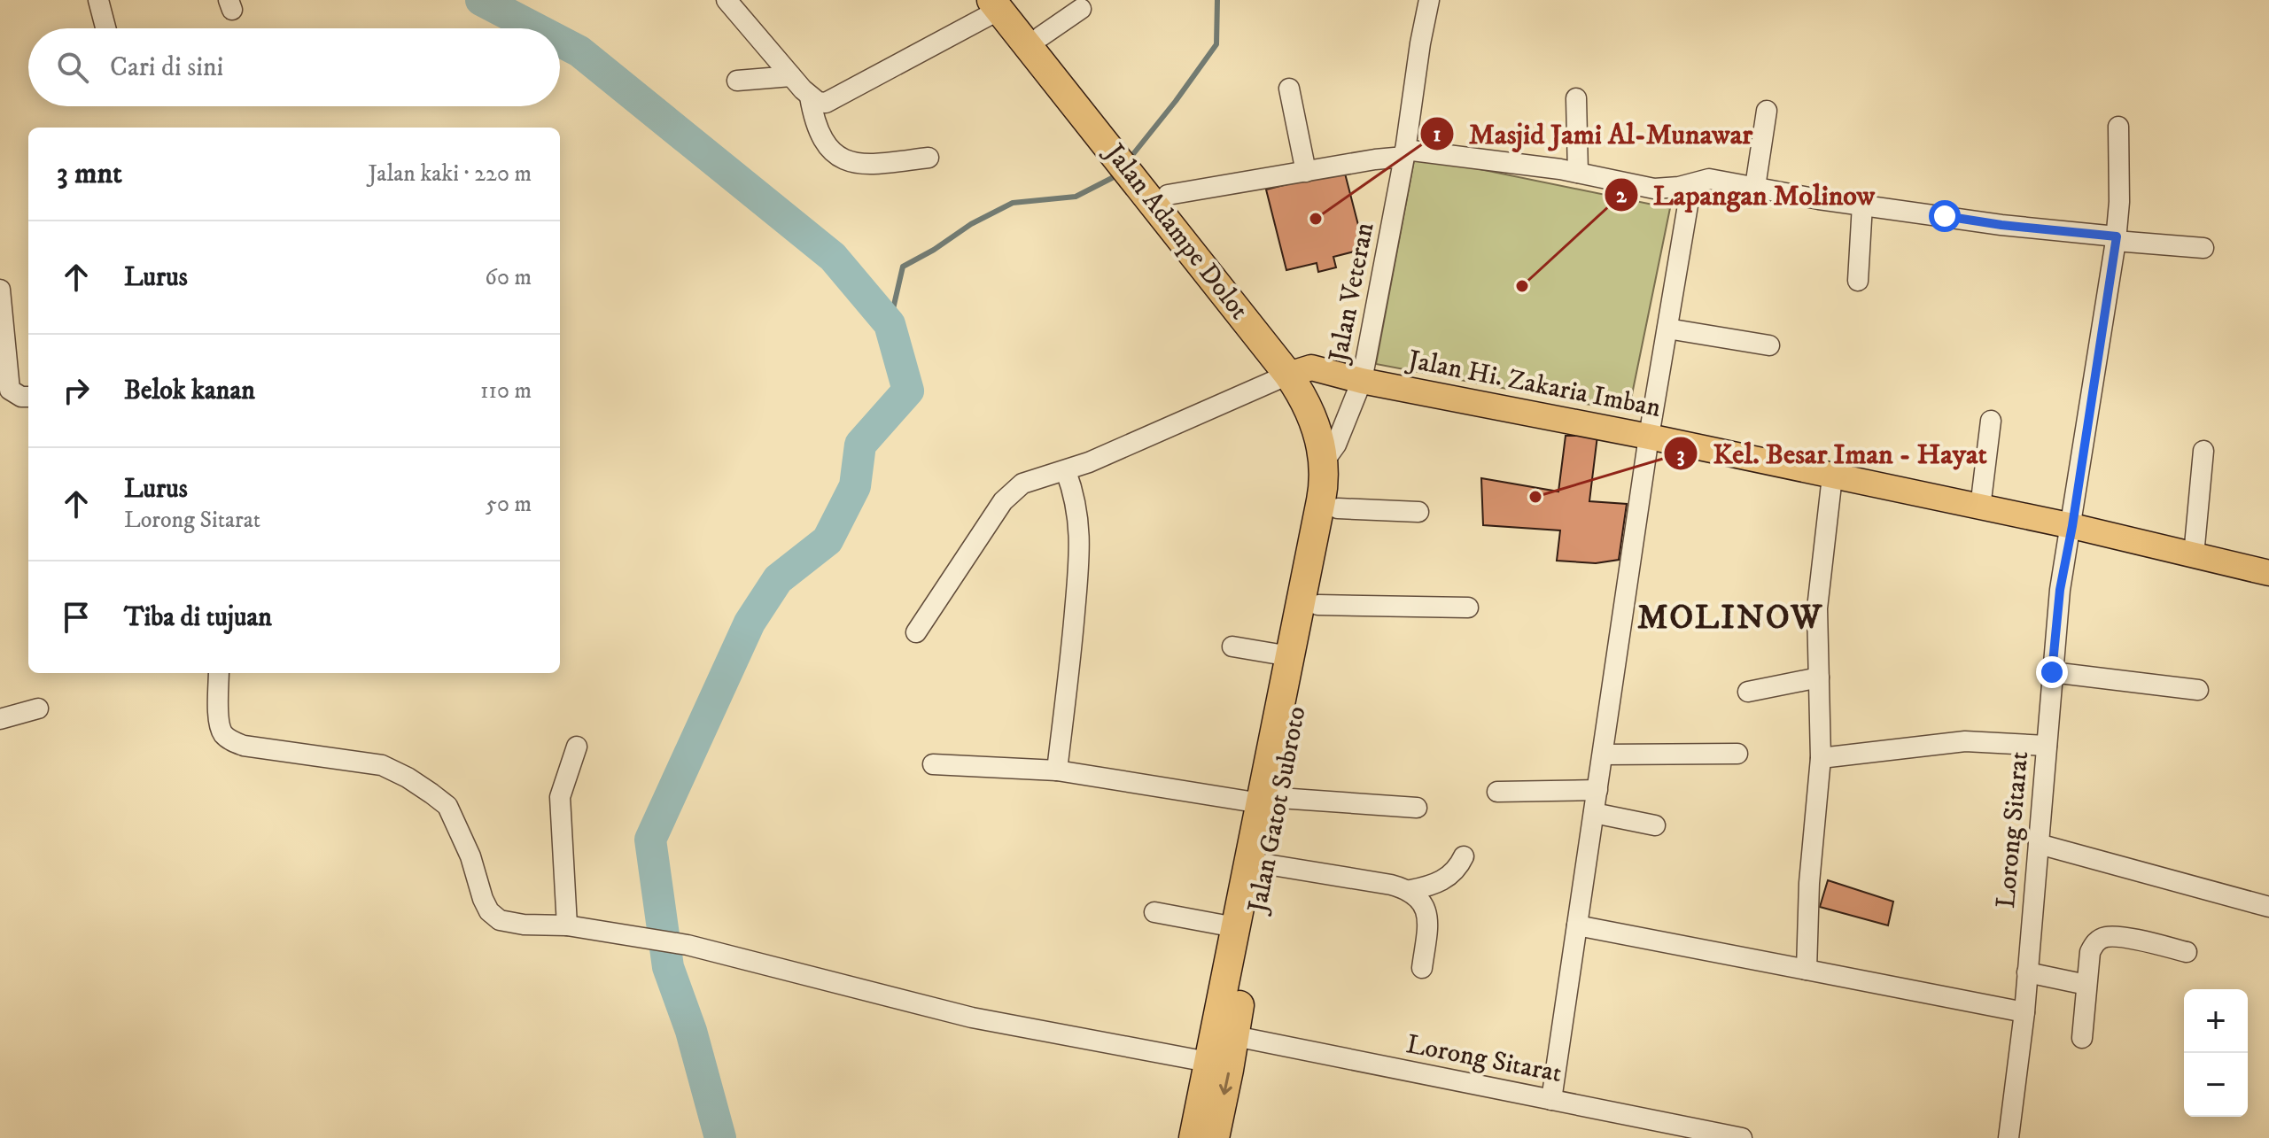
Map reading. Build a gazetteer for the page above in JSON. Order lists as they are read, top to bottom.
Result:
{
  "streets": {
    "highway": ["Jalan Adampe Dolot", "Jalan Gatot Subroto"],
    "main road": ["Jalan Hi. Zakaria Imban"],
    "street": ["Jalan Veteran", "Lorong Sitarat"]
  },
  "crossings": [
    ["Jalan Adampe Dolot", "Jalan Veteran"],
    ["Jalan Adampe Dolot", "Jalan Hi. Zakaria Imban"],
    ["Jalan Adampe Dolot", "Jalan Gatot Subroto"],
    ["Jalan Veteran", "Jalan Hi. Zakaria Imban"],
    ["Jalan Veteran", "Jalan Gatot Subroto"],
    ["Jalan Hi. Zakaria Imban", "Lorong Sitarat"],
    ["Jalan Gatot Subroto", "Lorong Sitarat"]
  ],
  "districts": ["MOLINOW"],
  "places": ["Masjid Jami Al-Munawar", "Lapangan Molinow", "Kel. Besar Iman - Hayat"],
  "page": {
    "search": "Cari di sini",
    "heading": ["3 mnt", "Jalan kaki · 220 m"],
    "list": [
      ["Lurus", "60 m"],
      ["Belok kanan", "110 m"],
      ["Lurus", "Lorong Sitarat", "50 m"],
      "Tiba di tujuan"
    ],
    "map_buttons": ["+", "−"]
  }
}
